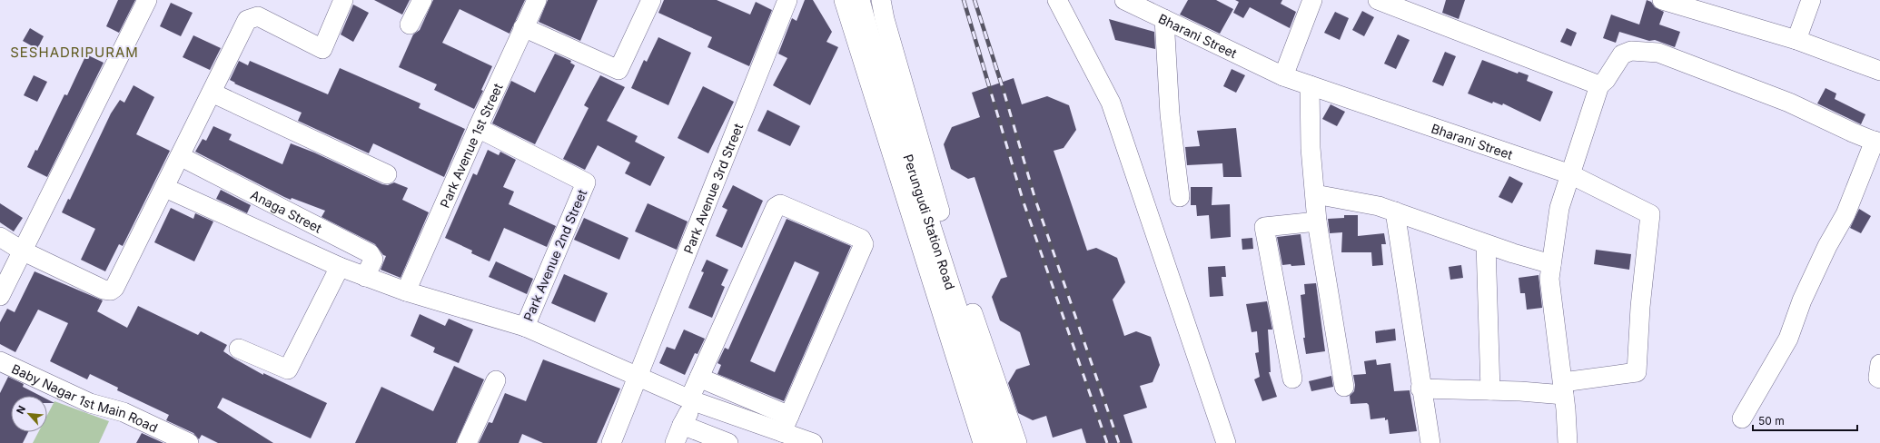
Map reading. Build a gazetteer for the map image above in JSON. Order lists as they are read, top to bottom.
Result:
{
  "streets": {
    "street": [
      "Bharani Street",
      "Park Avenue 1st Street",
      "Park Avenue 3rd Street",
      "Anaga Street",
      "Perungudi Station Road",
      "Park Avenue 2nd Street",
      "Baby Nagar 1st Main Road"
    ]
  },
  "crossings": [
    ["Park Avenue 1st Street", "Park Avenue 2nd Street"]
  ],
  "districts": ["SESHADRIPURAM"],
  "scale_bar": "50 m",
  "north": "top left"
}
